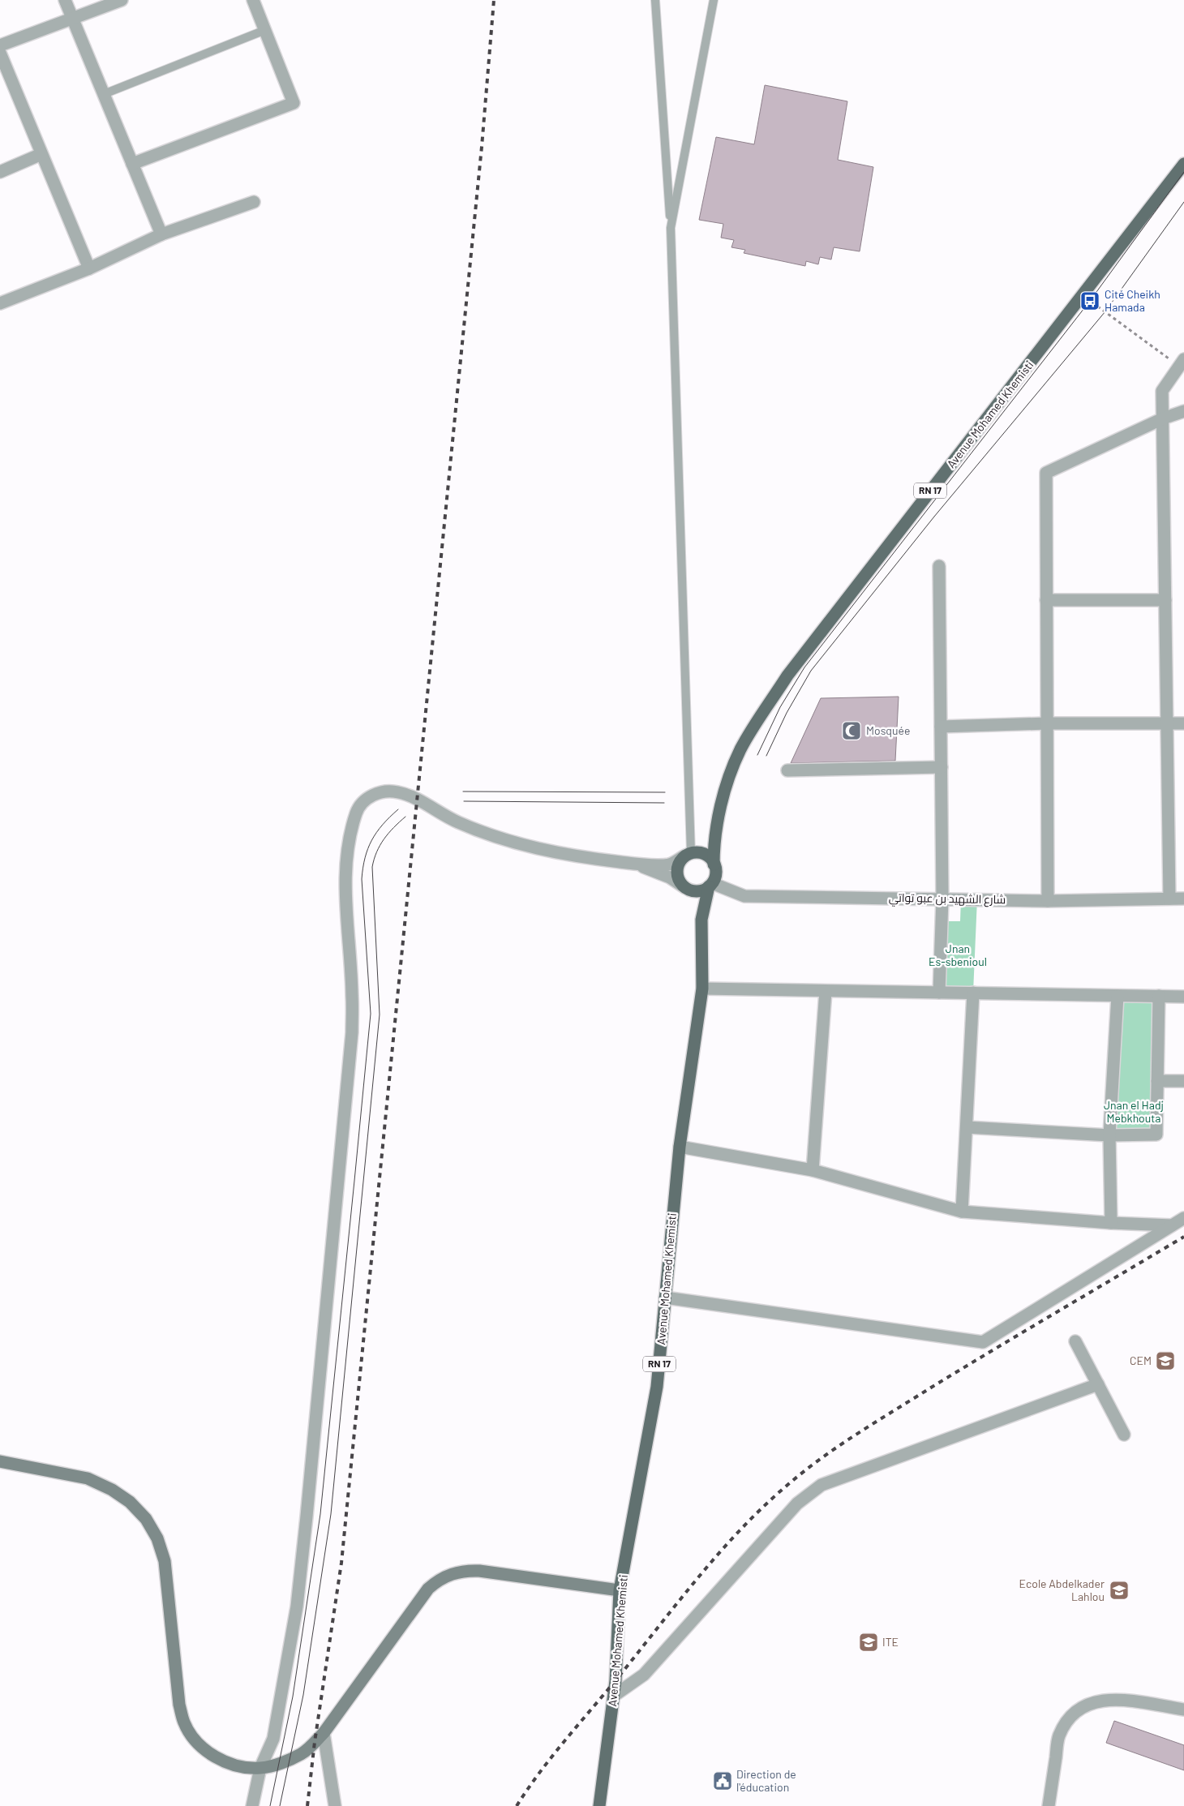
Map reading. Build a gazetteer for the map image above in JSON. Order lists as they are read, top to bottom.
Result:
{
  "streets": {
    "main road": ["Avenue Mohamed Khemisti", "RN 17"],
    "street": ["شارع الشهيد بن عبو تواتي"]
  },
  "crossings": [
    ["Avenue Mohamed Khemisti", "شارع الشهيد بن عبو تواتي"]
  ],
  "parks": ["Jnan Es-sbenioul", "Jnan el Hadj Mebkhouta"],
  "places": {
    "bus stop": ["Cité Cheikh Hamada"],
    "mosque": ["Mosquée"],
    "school or university": ["CEM", "Ecole Abdelkader Lahlou", "ITE"],
    "public building": ["Direction de l'éducation"]
  }
}
